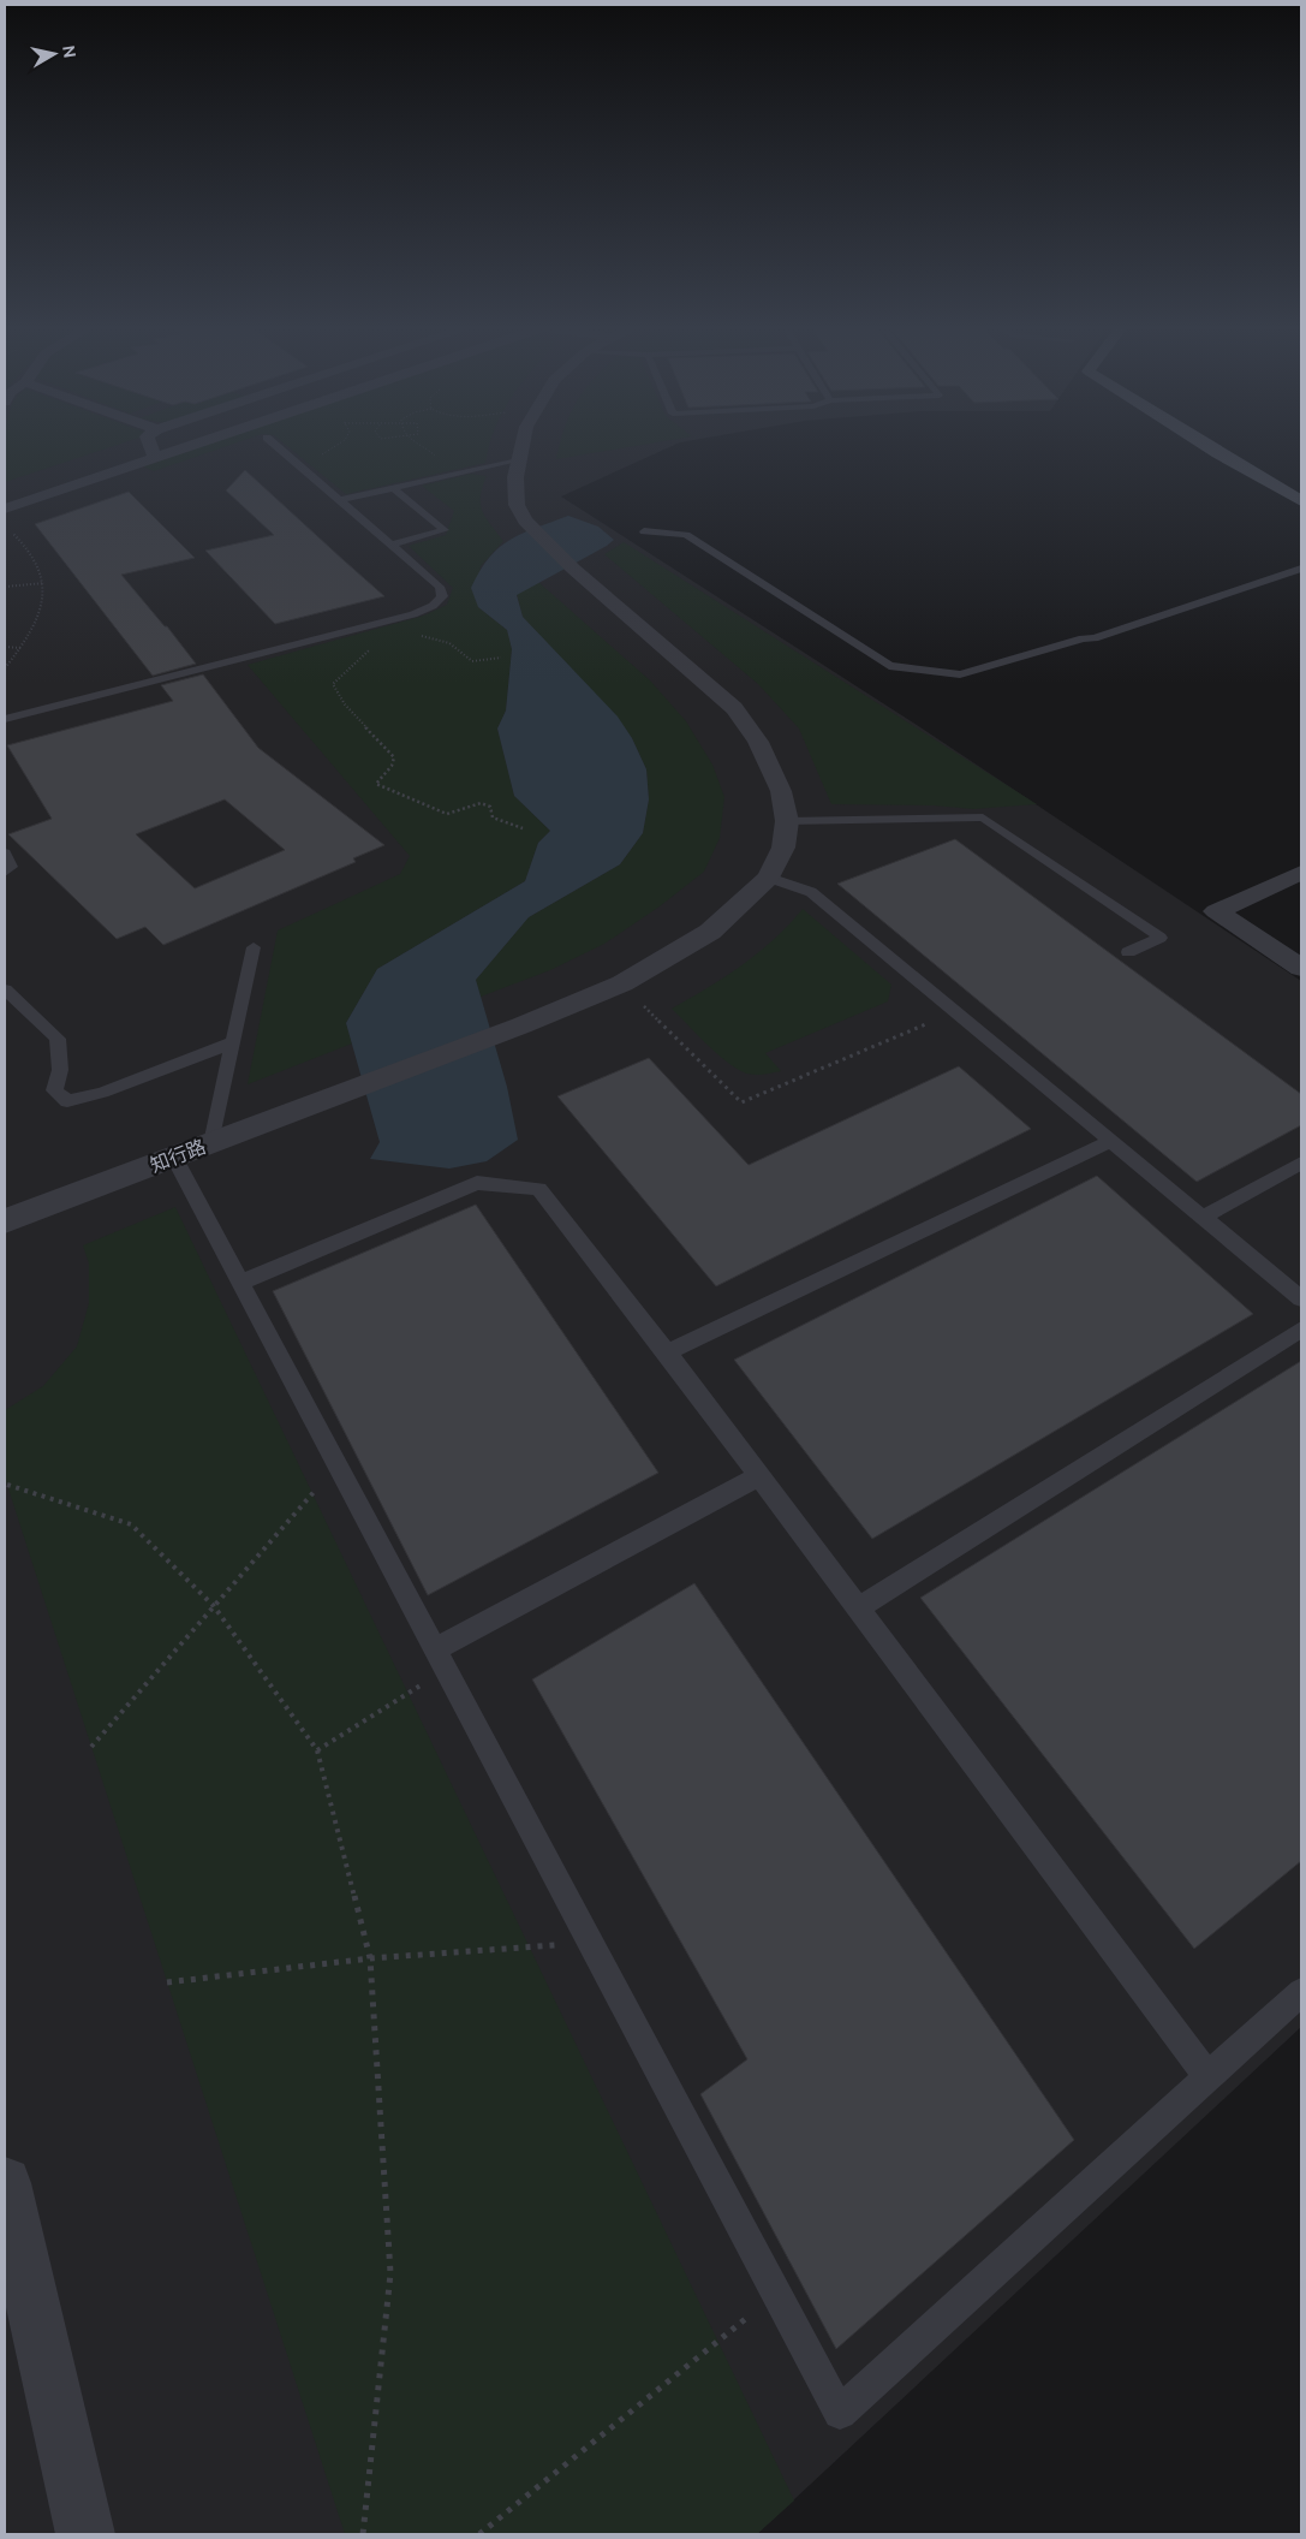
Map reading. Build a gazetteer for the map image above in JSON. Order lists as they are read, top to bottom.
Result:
{
  "streets": {
    "street": ["知行路"]
  },
  "north": "right"
}
